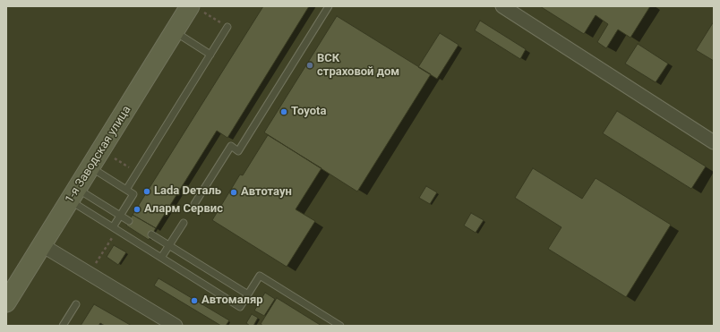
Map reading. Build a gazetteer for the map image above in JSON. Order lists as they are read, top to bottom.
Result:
{
  "streets": {
    "main road": ["1-я Заводская улица"]
  },
  "places": [
    "ВСК страховой дом",
    "Toyota",
    "Lada Dеталь",
    "Автотаун",
    "Аларм Сервис",
    "Автомаляр"
  ]
}
